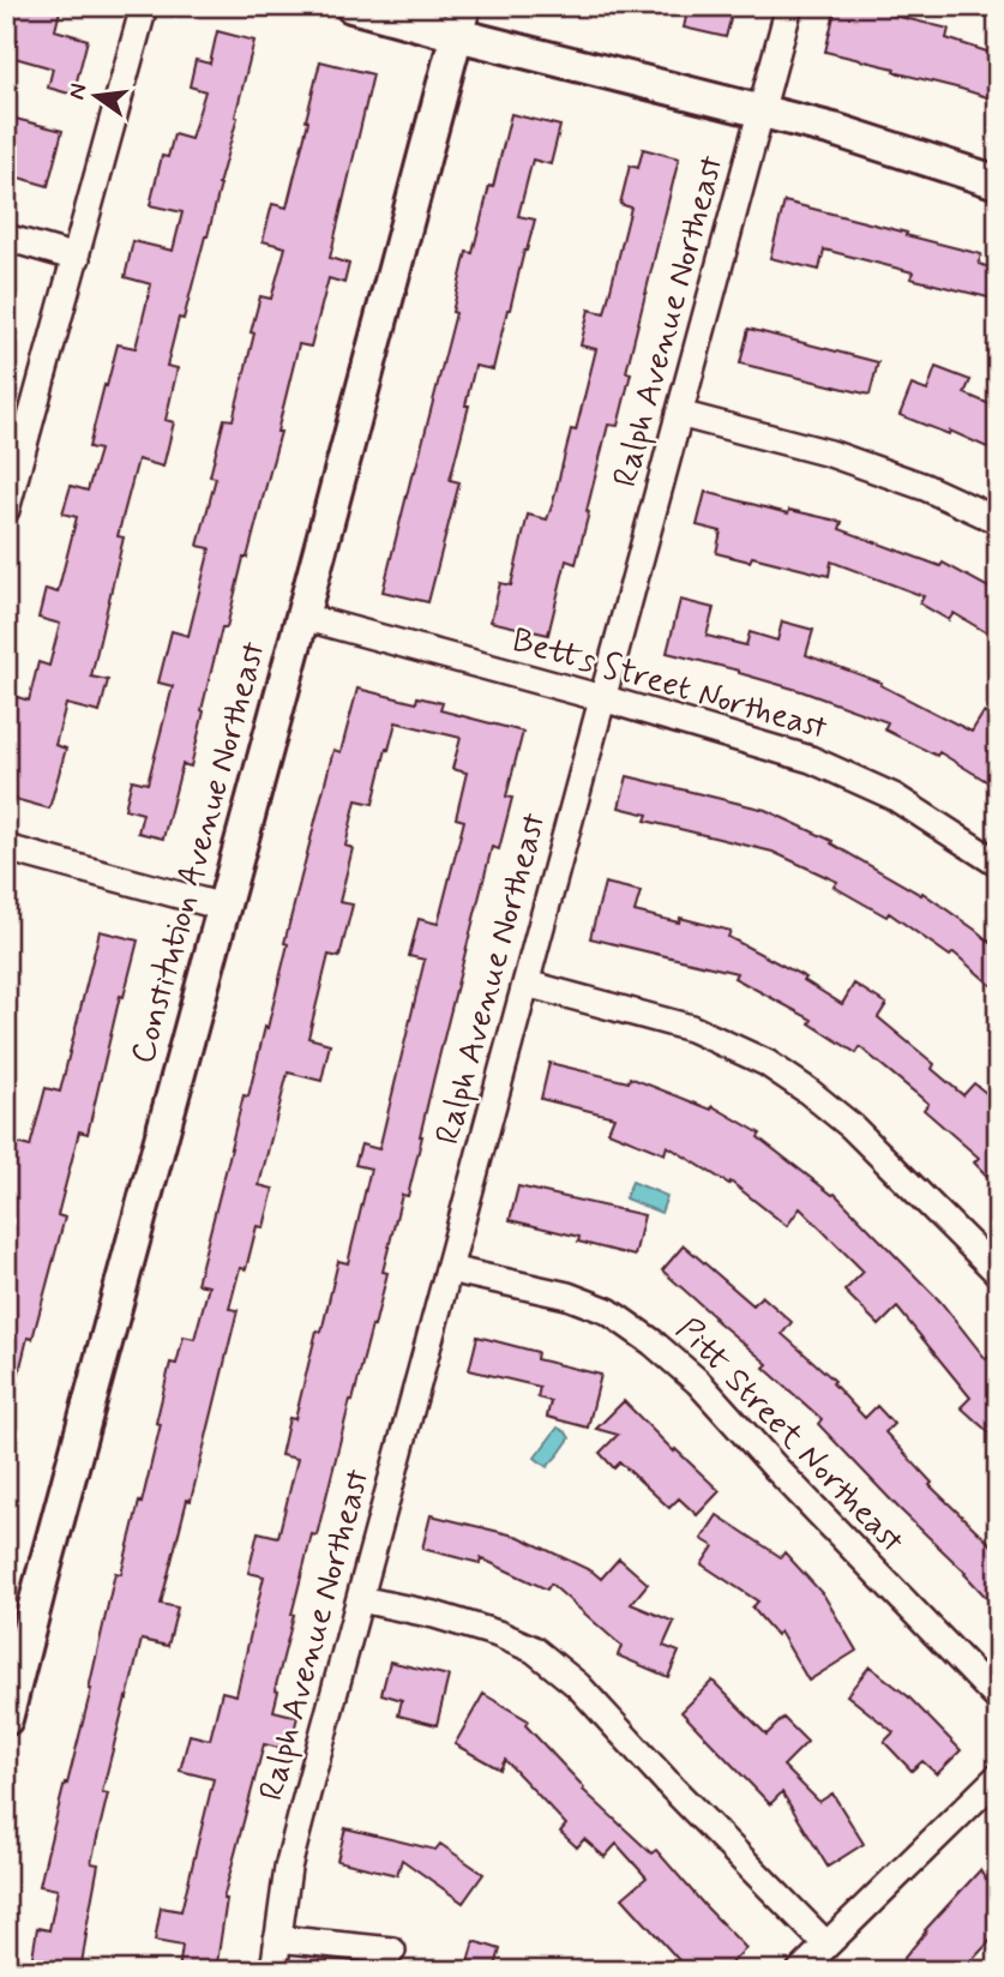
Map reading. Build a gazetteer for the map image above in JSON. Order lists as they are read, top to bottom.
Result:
{
  "streets": {
    "street": [
      "Ralph Avenue Northeast",
      "Betts Street Northeast",
      "Constitution Avenue Northeast",
      "Pitt Street Northeast"
    ]
  },
  "crossings": [
    ["Ralph Avenue Northeast", "Betts Street Northeast"],
    ["Ralph Avenue Northeast", "Pitt Street Northeast"],
    ["Betts Street Northeast", "Constitution Avenue Northeast"]
  ],
  "north": "left"
}
